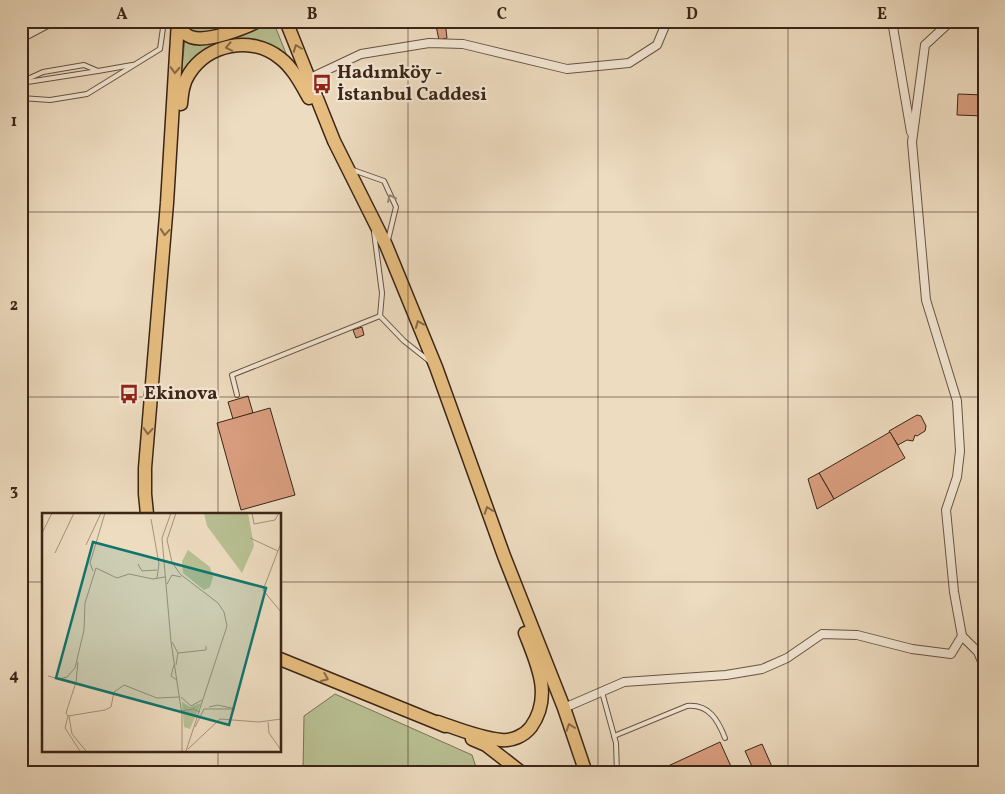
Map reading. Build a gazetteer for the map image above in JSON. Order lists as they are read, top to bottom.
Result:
{
  "places": {
    "bus stop": ["Hadımköy - İstanbul Caddesi", "Ekinova"]
  },
  "grid": {
    "columns": [
      "A",
      "B",
      "C",
      "D",
      "E"
    ],
    "rows": [
      "1",
      "2",
      "3",
      "4"
    ]
  }
}
